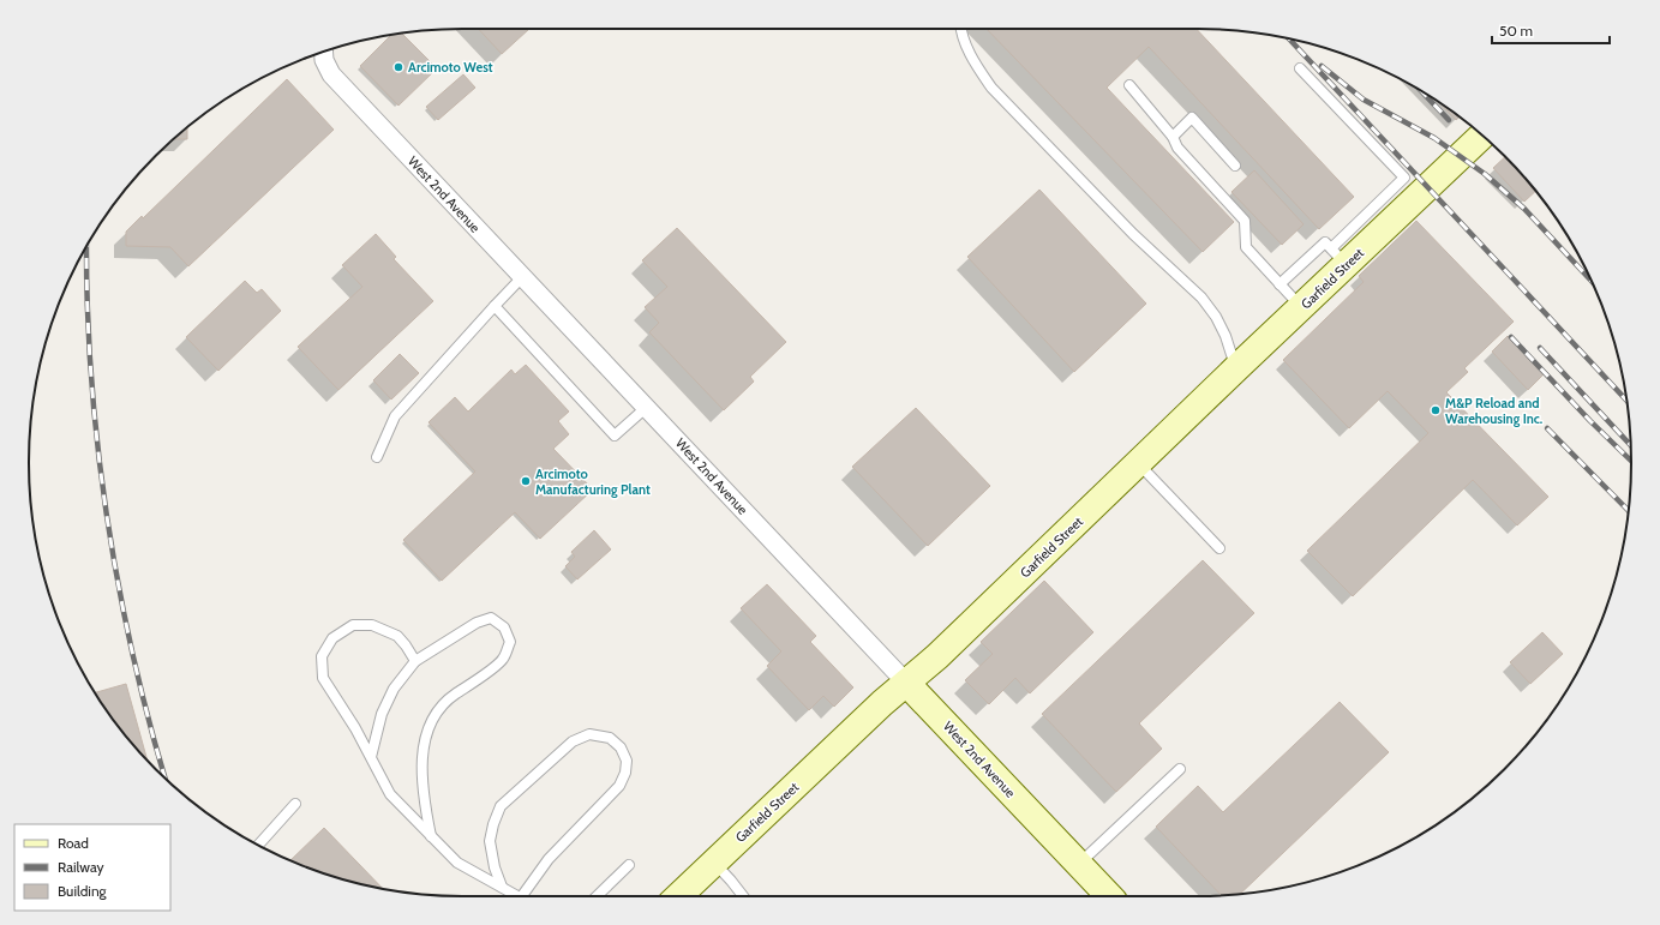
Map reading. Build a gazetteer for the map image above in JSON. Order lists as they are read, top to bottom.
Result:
{
  "streets": {
    "street": ["West 2nd Avenue", "Garfield Street"]
  },
  "crossings": [
    ["West 2nd Avenue", "Garfield Street"]
  ],
  "places": ["Arcimoto West", "M&P Reload and Warehousing Inc.", "Arcimoto Manufacturing Plant"],
  "legend": ["Road", "Railway", "Building"],
  "scale_bar": "50 m"
}
